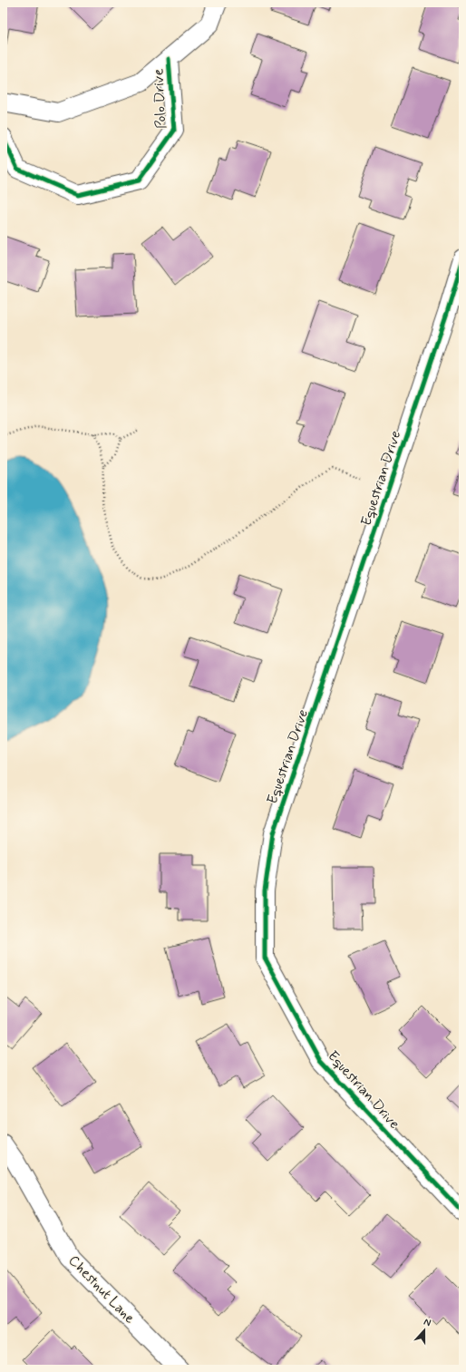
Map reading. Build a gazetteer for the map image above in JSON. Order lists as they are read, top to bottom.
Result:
{
  "streets": {
    "street": ["Polo Drive", "Equestrian Drive", "Chestnut Lane"]
  },
  "north": "top"
}
